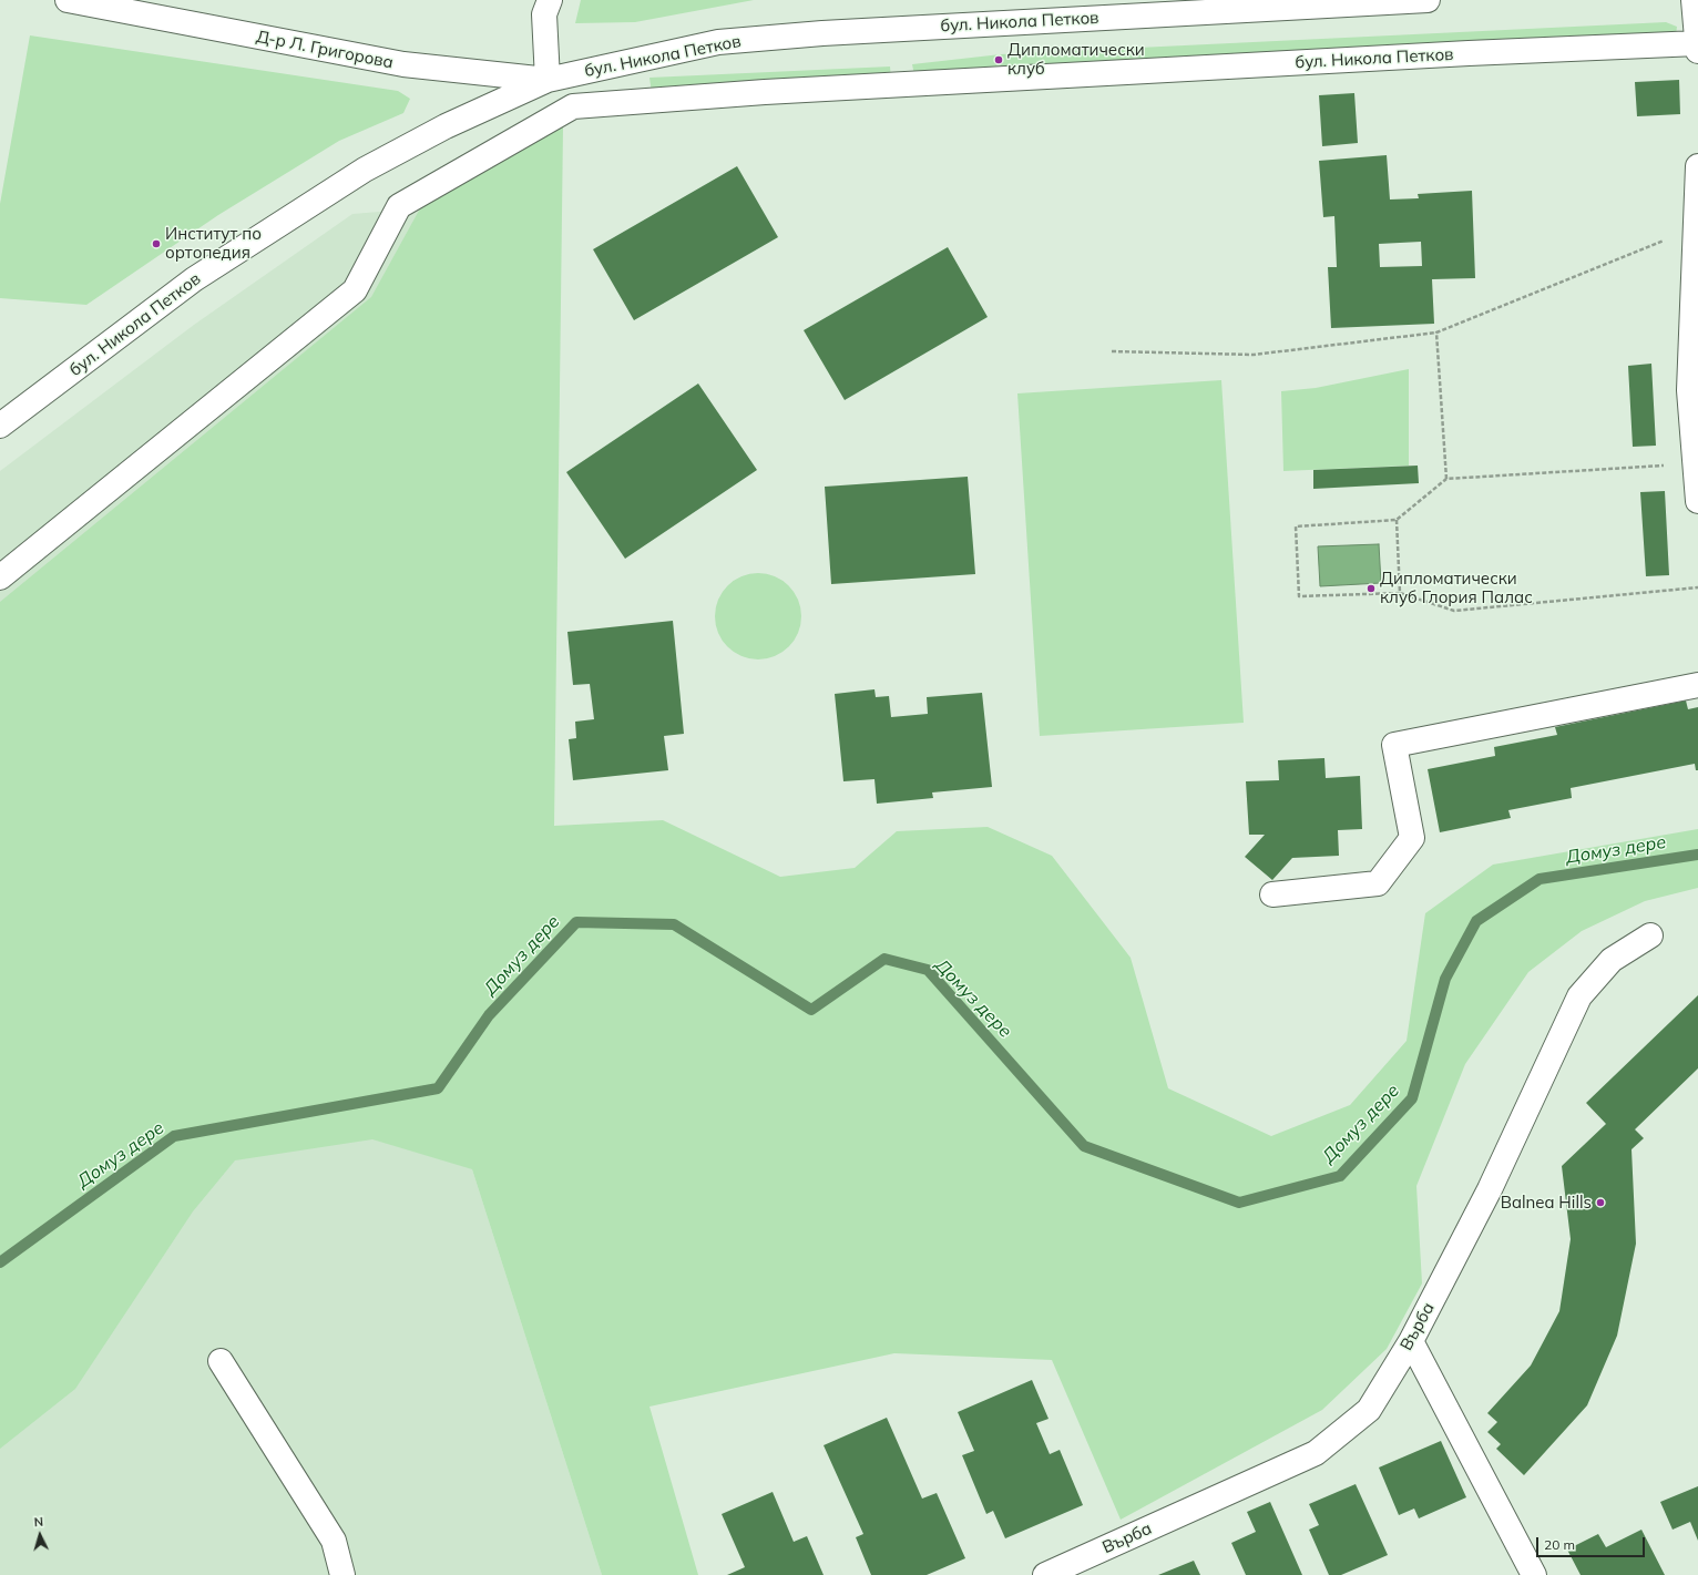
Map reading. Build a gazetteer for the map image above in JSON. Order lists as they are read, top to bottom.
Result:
{
  "streets": {
    "street": ["бул. Никола Петков", "Д-р Л. Григорова", "Върба"]
  },
  "crossings": [
    ["бул. Никола Петков", "Д-р Л. Григорова"]
  ],
  "water": ["Домуз дере"],
  "places": [
    "Дипломатически клуб",
    "Институт по ортопедия",
    "Дипломатически клуб Глория Палас",
    "Balnea Hills"
  ],
  "scale_bar": "20 m",
  "north": "top"
}
